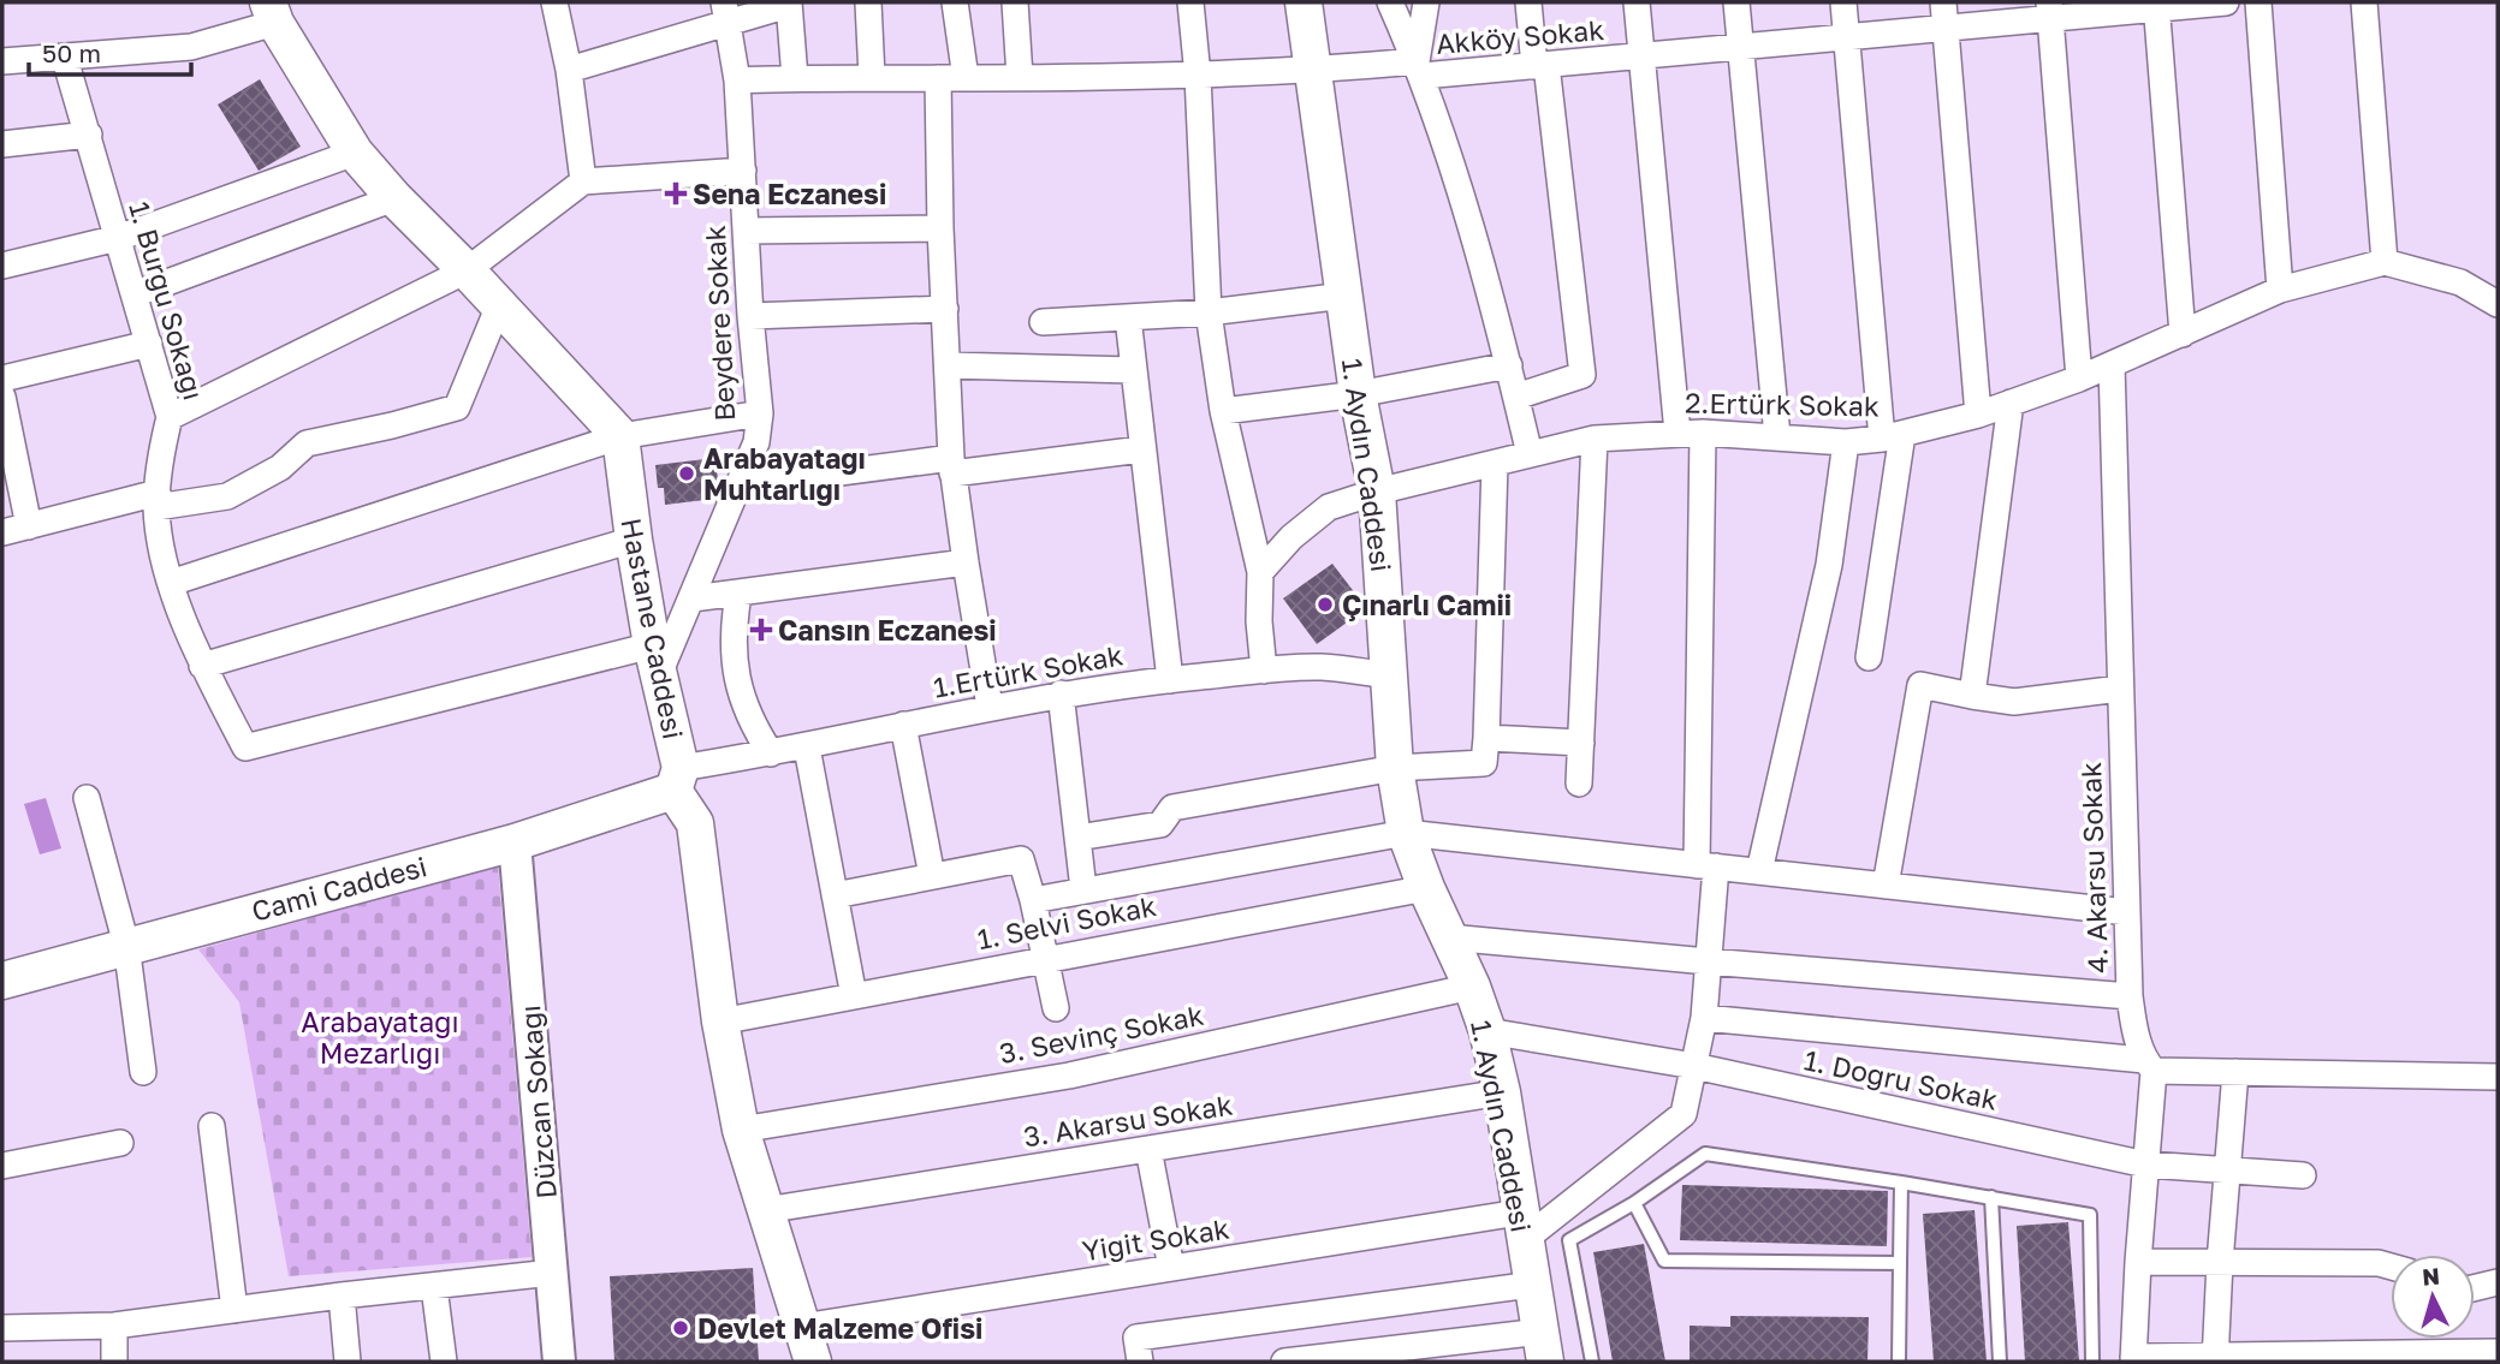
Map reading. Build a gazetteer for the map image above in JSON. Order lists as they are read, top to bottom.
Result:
{
  "streets": {
    "main road": ["1. Aydın Caddesi", "Hastane Caddesi", "Cami Caddesi"],
    "street": [
      "Akköy Sokak",
      "1. Burgu Sokağı",
      "Beydere Sokak",
      "2.Ertürk Sokak",
      "1.Ertürk Sokak",
      "4. Akarsu Sokak",
      "1. Selvi Sokak",
      "3. Sevinç Sokak",
      "1. Doğru Sokak",
      "Düzcan Sokağı",
      "3. Akarsu Sokak",
      "Yiğit Sokak"
    ]
  },
  "crossings": [
    ["Akköy Sokak", "Beydere Sokak"],
    ["Akköy Sokak", "1. Aydın Caddesi"],
    ["1. Burgu Sokağı", "Beydere Sokak"],
    ["1. Burgu Sokağı", "Hastane Caddesi"],
    ["Beydere Sokak", "Hastane Caddesi"],
    ["2.Ertürk Sokak", "1. Aydın Caddesi"],
    ["2.Ertürk Sokak", "4. Akarsu Sokak"],
    ["1. Aydın Caddesi", "1.Ertürk Sokak"],
    ["1. Aydın Caddesi", "1. Selvi Sokak"],
    ["1. Aydın Caddesi", "3. Sevinç Sokak"],
    ["1. Aydın Caddesi", "1. Doğru Sokak"],
    ["1. Aydın Caddesi", "3. Akarsu Sokak"],
    ["1. Aydın Caddesi", "Yiğit Sokak"],
    ["Hastane Caddesi", "1.Ertürk Sokak"],
    ["Hastane Caddesi", "Cami Caddesi"],
    ["Hastane Caddesi", "1. Selvi Sokak"],
    ["Hastane Caddesi", "3. Sevinç Sokak"],
    ["Hastane Caddesi", "3. Akarsu Sokak"],
    ["Hastane Caddesi", "Yiğit Sokak"],
    ["1.Ertürk Sokak", "Cami Caddesi"],
    ["4. Akarsu Sokak", "1. Doğru Sokak"],
    ["Cami Caddesi", "Düzcan Sokağı"]
  ],
  "parks": ["Arabayatağı Mezarlığı"],
  "places": {
    "health": ["Sena Eczanesi", "Cansın Eczanesi"],
    "other": ["Arabayatağı Muhtarlığı", "Çınarlı Camii", "Devlet Malzeme Ofisi"]
  },
  "scale_bar": "50 m",
  "north": "top"
}
